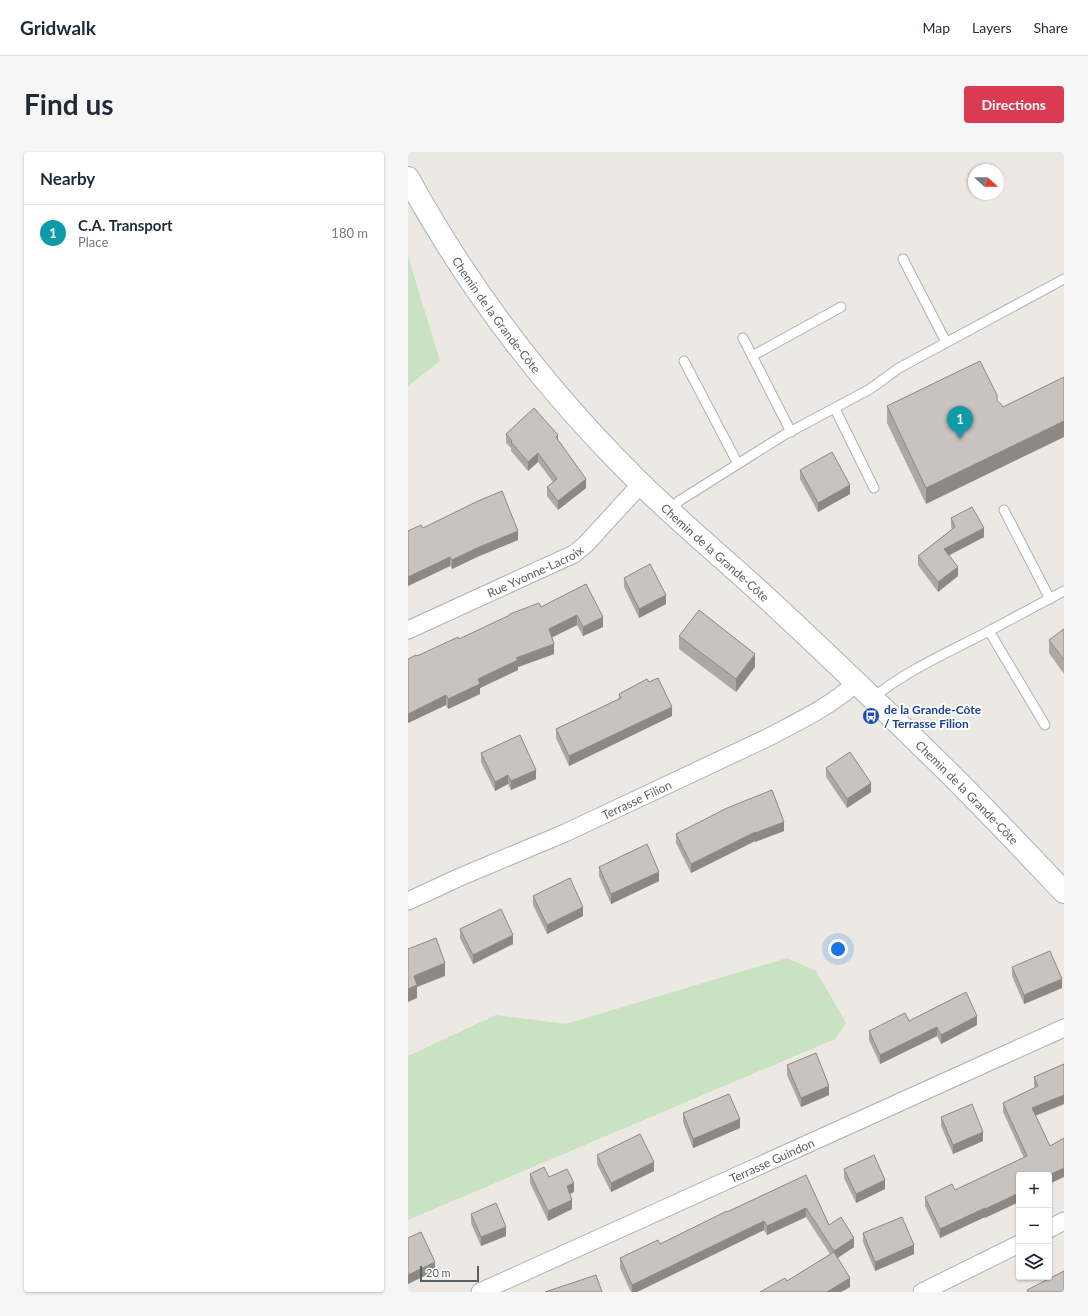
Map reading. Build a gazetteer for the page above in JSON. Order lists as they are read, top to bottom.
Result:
{
  "streets": {
    "main road": ["Chemin de la Grande-Côte"],
    "street": ["Rue Yvonne-Lacroix", "Terrasse Filion", "Terrasse Guindon"]
  },
  "crossings": [
    ["Chemin de la Grande-Côte", "Rue Yvonne-Lacroix"],
    ["Chemin de la Grande-Côte", "Terrasse Filion"]
  ],
  "places": {
    "bus stop": ["de la Grande-Côte / Terrasse Filion"]
  },
  "scale_bar": "20 m",
  "north": "right",
  "page": {
    "header": "Gridwalk",
    "nav": ["Map", "Layers", "Share"],
    "buttons": "Directions",
    "title": "Find us",
    "heading": "Nearby",
    "list": [
      {
        "mark": "1",
        "name": "C.A. Transport",
        "note": "Place",
        "value": "180 m"
      }
    ],
    "pins": "1",
    "map_buttons": ["+", "−"],
    "scale": "20 m"
  }
}
